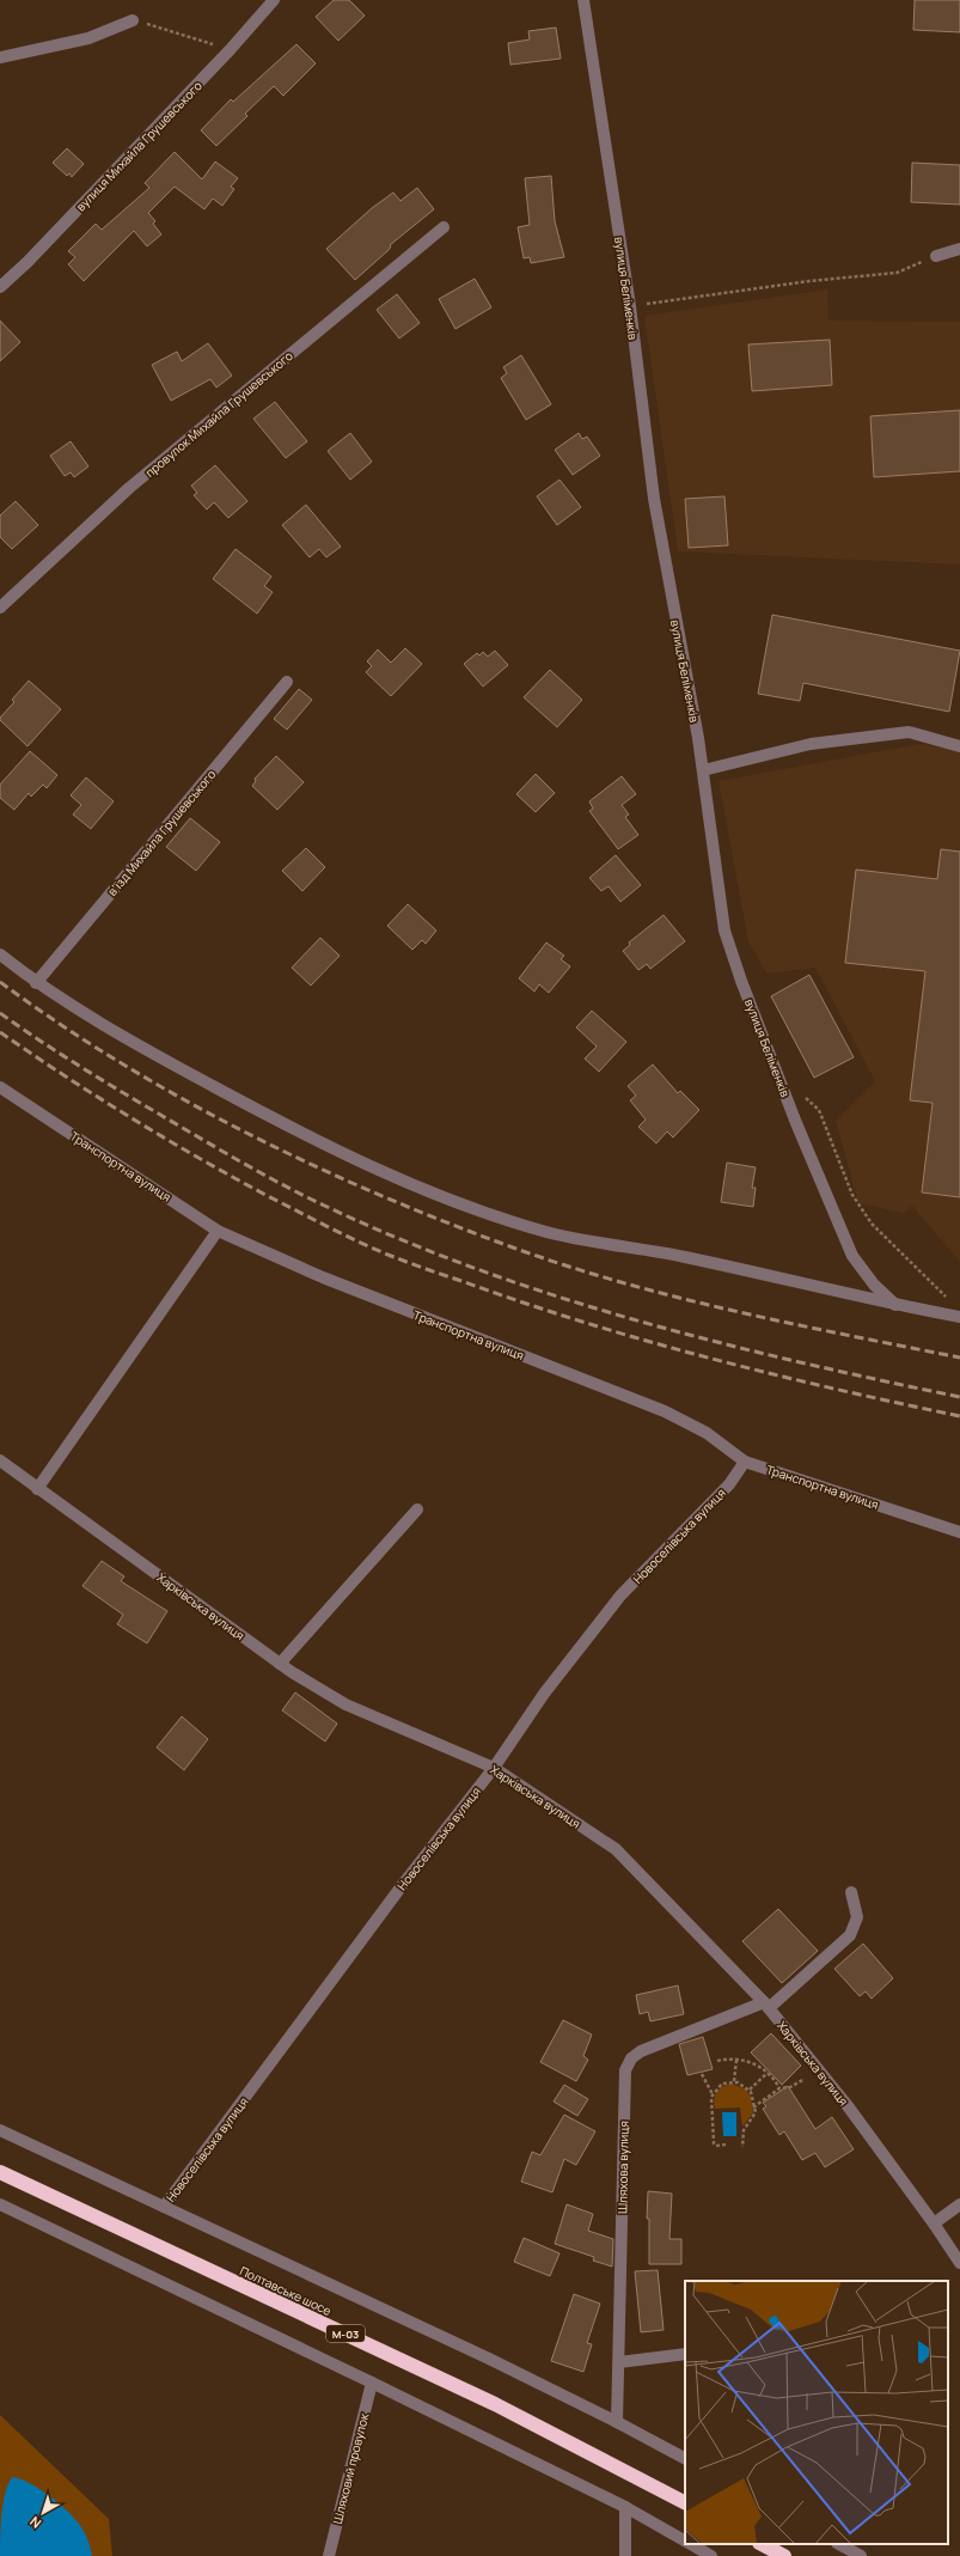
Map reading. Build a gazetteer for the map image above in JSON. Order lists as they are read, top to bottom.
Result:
{
  "streets": {
    "highway": ["Полтавське шосе", "М-03"],
    "street": [
      "вулиця Михайла Грушевського",
      "вулиця Беліменків",
      "провулок Михайла Грушевського",
      "в’їзд Михайла Грушевського",
      "Транспортна вулиця",
      "Новоселівська вулиця",
      "Харківська вулиця",
      "Шляхова вулиця",
      "Шляховий провулок"
    ]
  },
  "crossings": [
    ["Транспортна вулиця", "Новоселівська вулиця"],
    ["Новоселівська вулиця", "Харківська вулиця"],
    ["Харківська вулиця", "Шляхова вулиця"]
  ],
  "north": "bottom left"
}
